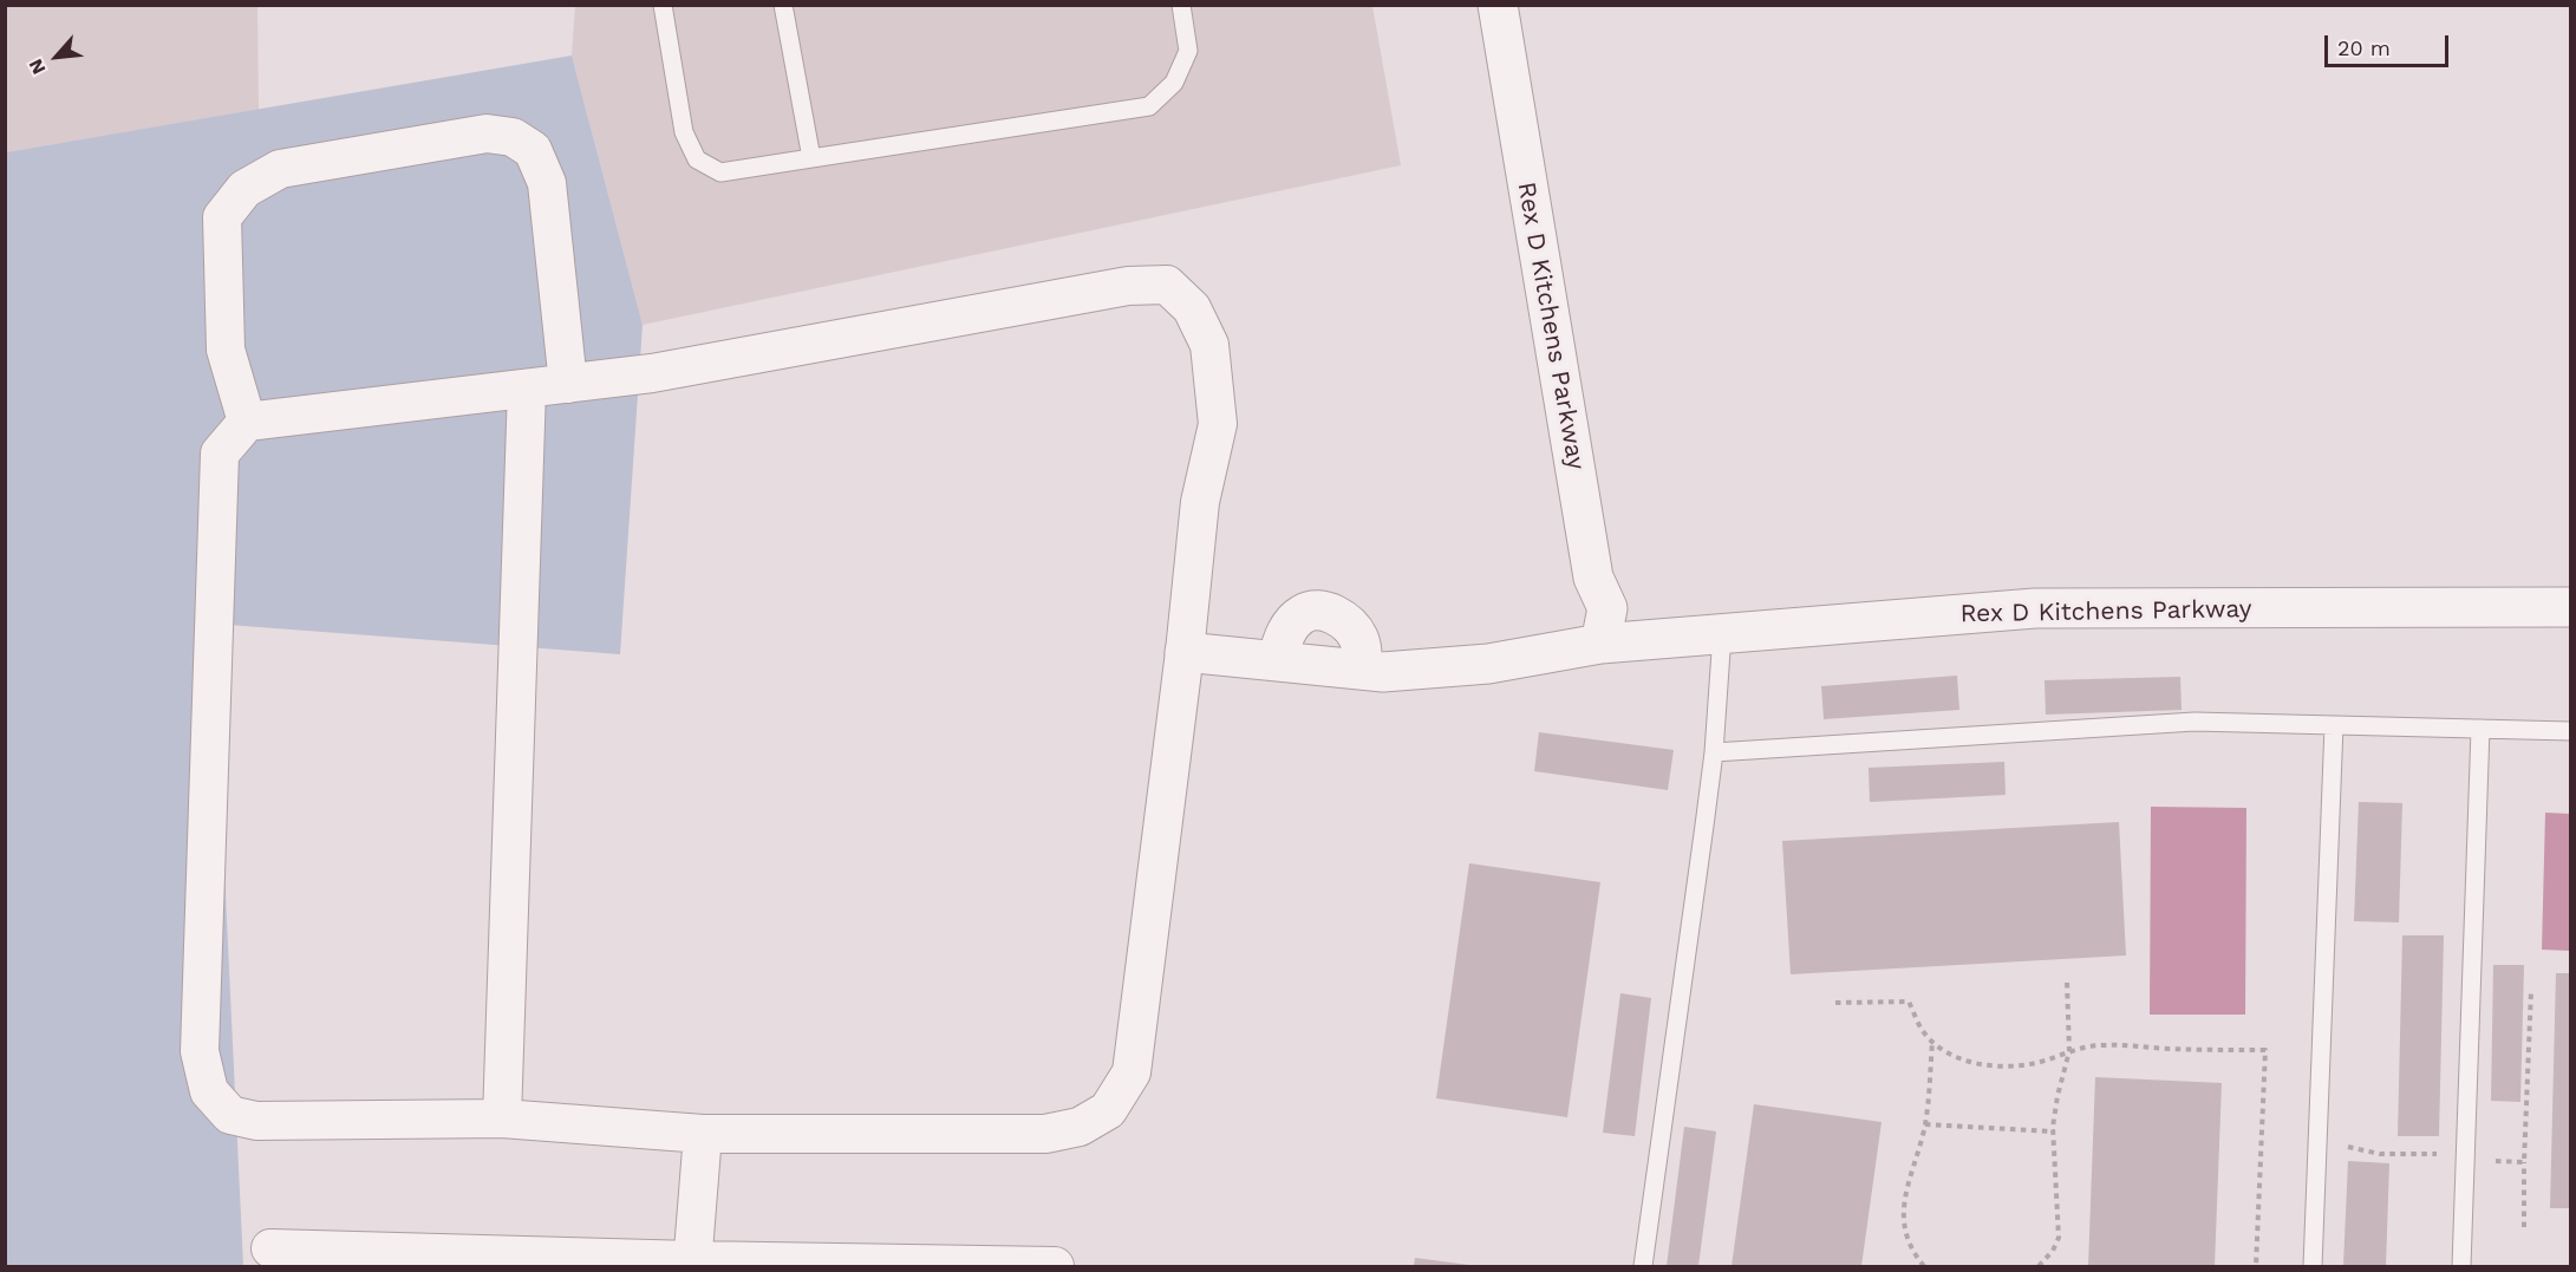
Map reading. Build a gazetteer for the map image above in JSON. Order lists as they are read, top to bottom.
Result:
{
  "streets": {
    "street": ["Rex D Kitchens Parkway"]
  },
  "scale_bar": "20 m",
  "north": "bottom left"
}
